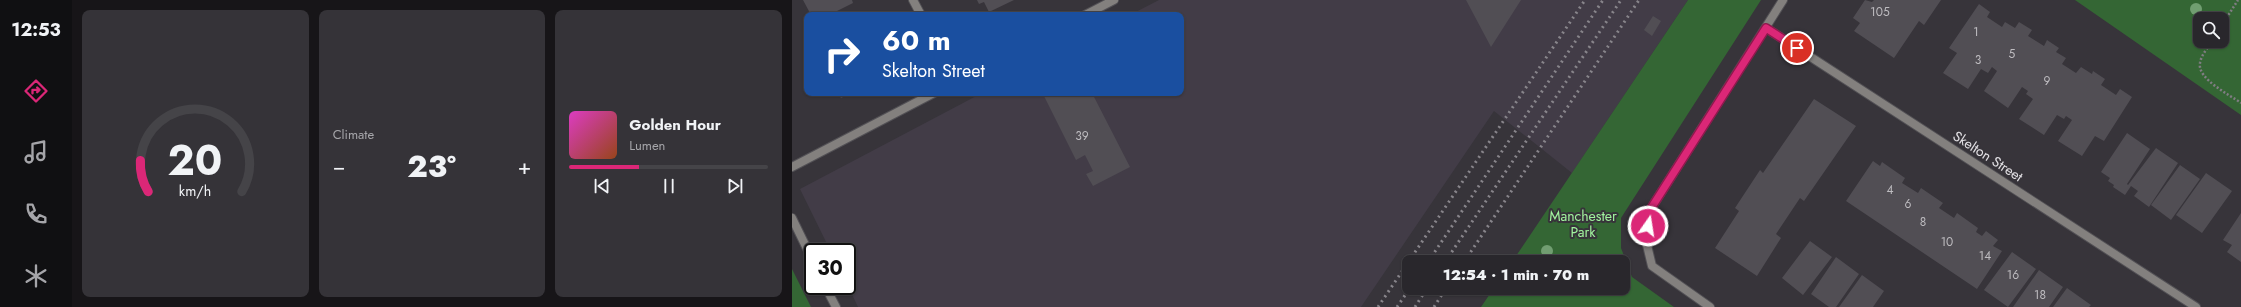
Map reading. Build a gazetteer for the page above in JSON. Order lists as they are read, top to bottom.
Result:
{
  "streets": {
    "street": ["Skelton Street"]
  },
  "parks": ["Manchester Park"],
  "house_numbers": [
    "105",
    "1",
    "5",
    "3",
    "9",
    "39",
    "4",
    "6",
    "8",
    "10",
    "14",
    "16",
    "18"
  ],
  "page": {
    "tabs": "12:53",
    "tile": "Climate",
    "turn": ["60 m", "Skelton Street"],
    "song": ["Golden Hour", "Lumen"],
    "heat": ["−", "23°", "+"],
    "limit": "30",
    "trip": "12:54 · 1 min · 70 m",
    "gauge": ["20", "km/h"]
  }
}
